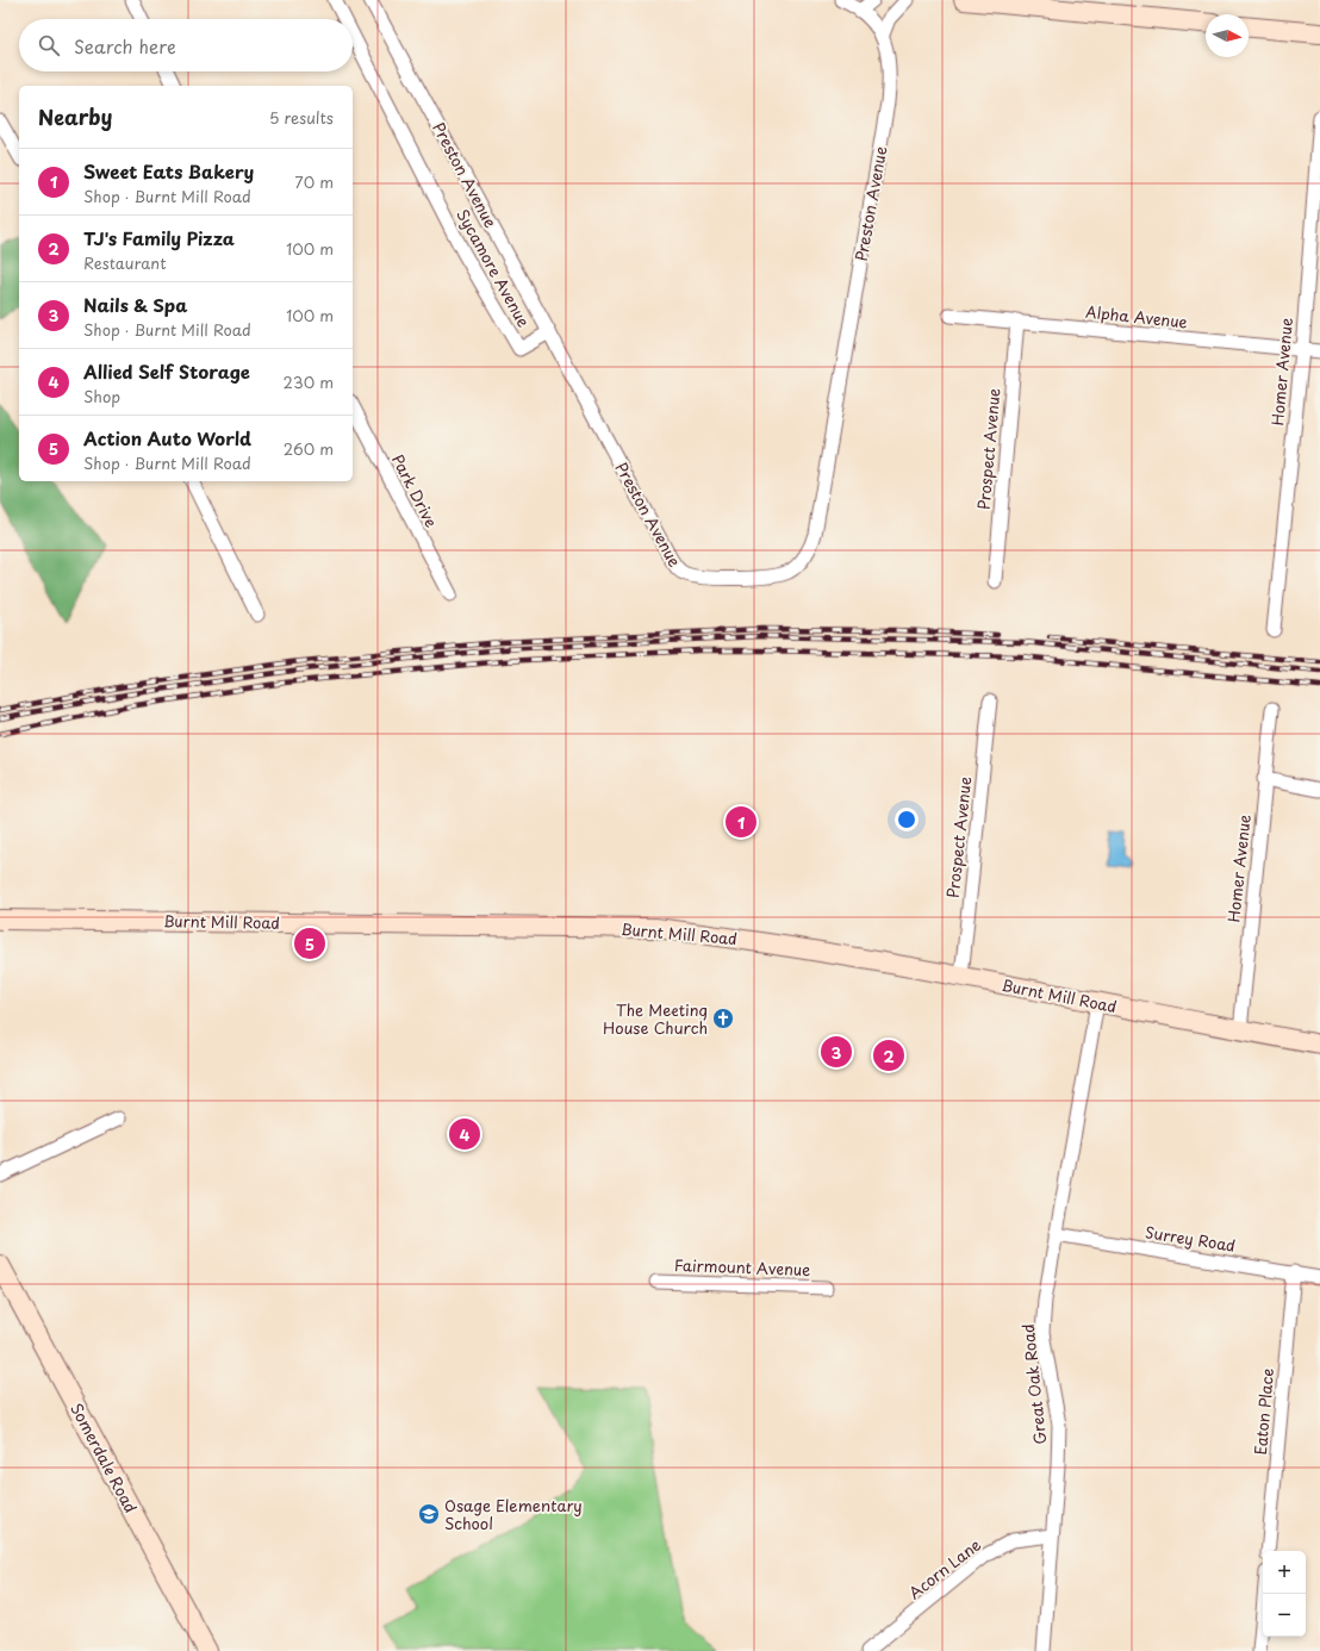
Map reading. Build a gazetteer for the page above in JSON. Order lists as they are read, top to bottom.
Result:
{
  "streets": {
    "main road": ["Burnt Mill Road", "Somerdale Road"],
    "street": [
      "Preston Avenue",
      "Sycamore Avenue",
      "Alpha Avenue",
      "Homer Avenue",
      "Prospect Avenue",
      "Park Drive",
      "Surrey Road",
      "Fairmount Avenue",
      "Great Oak Road",
      "Eaton Place",
      "Acorn Lane"
    ]
  },
  "crossings": [
    ["Preston Avenue", "Sycamore Avenue"],
    ["Alpha Avenue", "Homer Avenue"],
    ["Alpha Avenue", "Prospect Avenue"],
    ["Homer Avenue", "Burnt Mill Road"],
    ["Prospect Avenue", "Burnt Mill Road"],
    ["Burnt Mill Road", "Great Oak Road"],
    ["Surrey Road", "Great Oak Road"],
    ["Surrey Road", "Eaton Place"],
    ["Great Oak Road", "Acorn Lane"]
  ],
  "places": {
    "church": ["The Meeting House Church"],
    "school or university": ["Osage Elementary School"]
  },
  "north": "right",
  "page": {
    "search": "Search here",
    "heading": ["Nearby", "5 results"],
    "list": [
      {
        "mark": "1",
        "name": "Sweet Eats Bakery",
        "note": "Shop · Burnt Mill Road",
        "value": "70 m"
      },
      {
        "mark": "2",
        "name": "TJ's Family Pizza",
        "note": "Restaurant",
        "value": "100 m"
      },
      {
        "mark": "3",
        "name": "Nails & Spa",
        "note": "Shop · Burnt Mill Road",
        "value": "100 m"
      },
      {
        "mark": "4",
        "name": "Allied Self Storage",
        "note": "Shop",
        "value": "230 m"
      },
      {
        "mark": "5",
        "name": "Action Auto World",
        "note": "Shop · Burnt Mill Road",
        "value": "260 m"
      }
    ],
    "pins": [
      "1",
      "5",
      "3",
      "2",
      "4"
    ],
    "map_buttons": ["+", "−"]
  }
}
